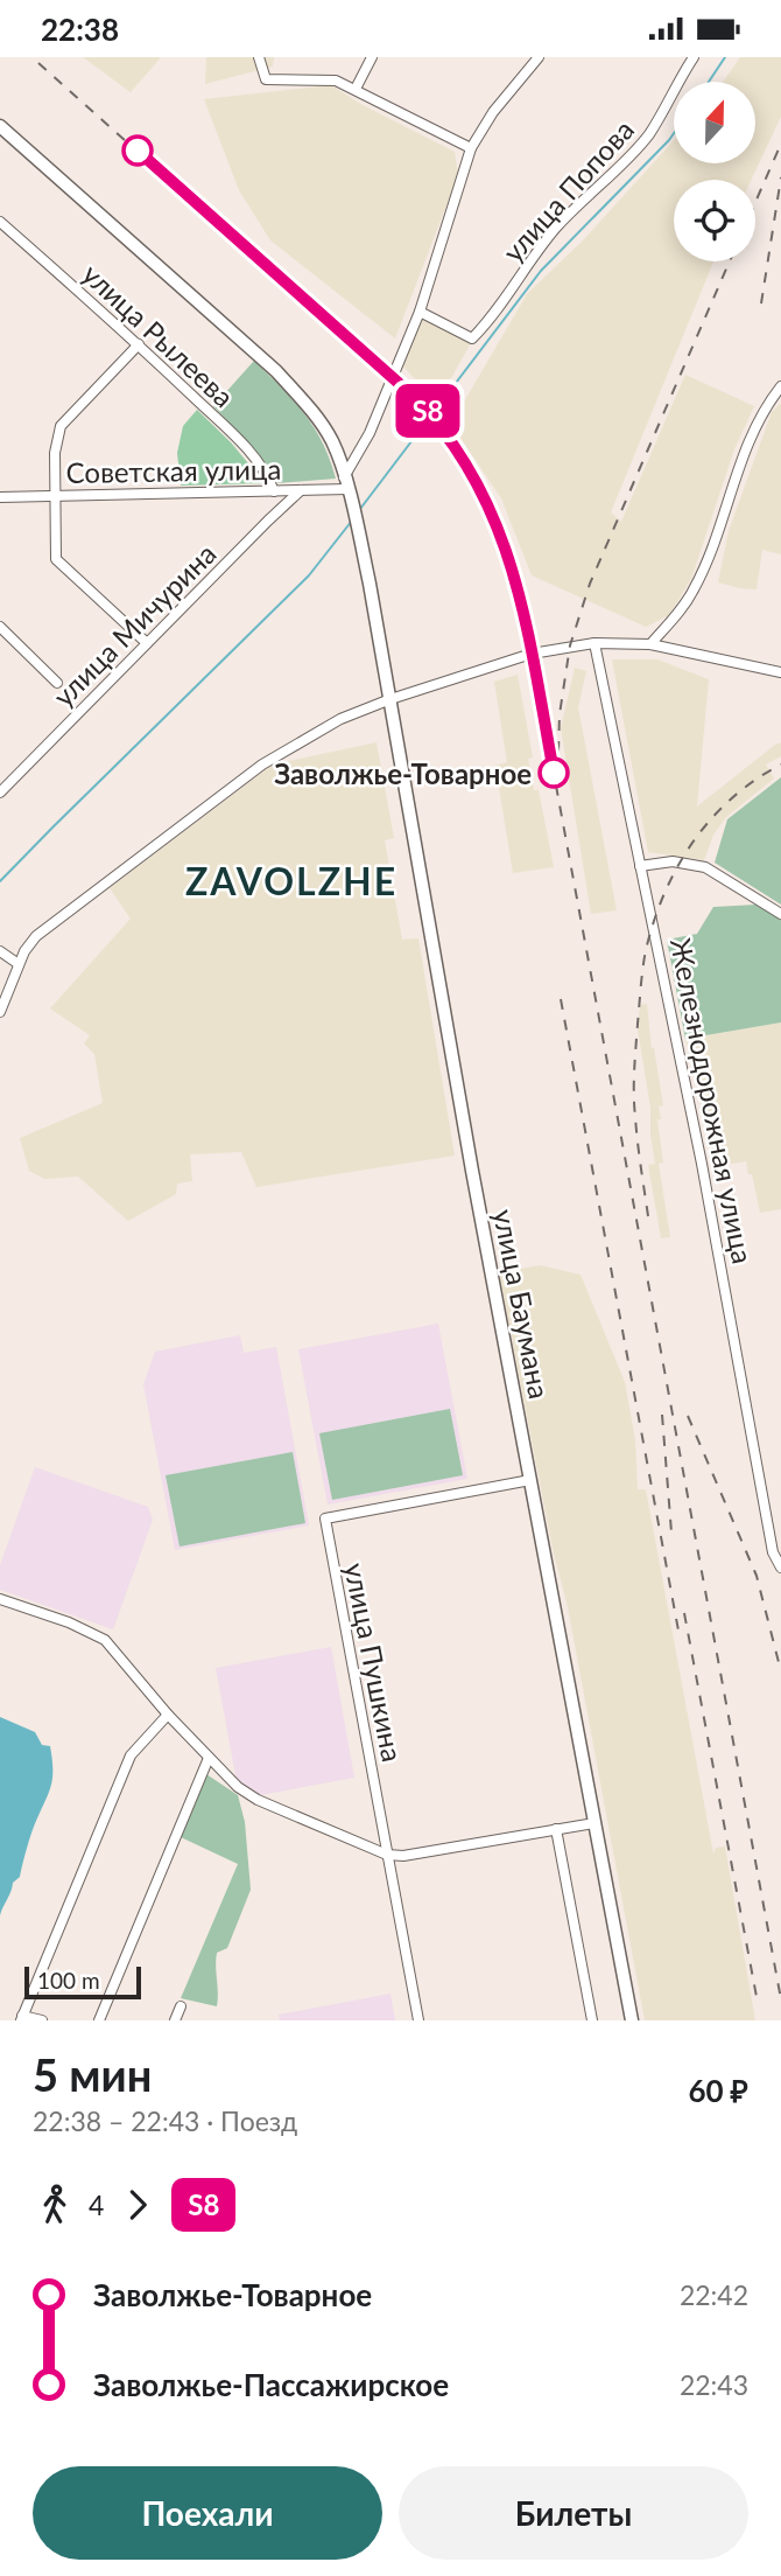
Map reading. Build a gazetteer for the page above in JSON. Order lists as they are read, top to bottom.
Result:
{
  "streets": {
    "main road": ["улица Баумана"],
    "street": [
      "улица Попова",
      "улица Рылеева",
      "Советская улица",
      "улица Мичурина",
      "Железнодорожная улица",
      "улица Пушкина"
    ]
  },
  "crossings": [
    ["улица Рылеева", "Советская улица"],
    ["Советская улица", "улица Мичурина"],
    ["Советская улица", "улица Баумана"],
    ["улица Баумана", "улица Пушкина"]
  ],
  "districts": ["ZAVOLZHE"],
  "places": ["Заволжье-Товарное"],
  "scale_bar": "100 m",
  "north": "top",
  "page": {
    "status": "22:38",
    "on_map": "S8",
    "scale": "100 m",
    "heading": ["5 мин", "22:38 – 22:43 · Поезд", "60 ₽"],
    "legs": ["4", "S8"],
    "list": [
      {
        "name": "Заволжье-Товарное",
        "value": "22:42"
      },
      {
        "name": "Заволжье-Пассажирское",
        "value": "22:43"
      }
    ],
    "buttons": ["Поехали", "Билеты"]
  }
}
